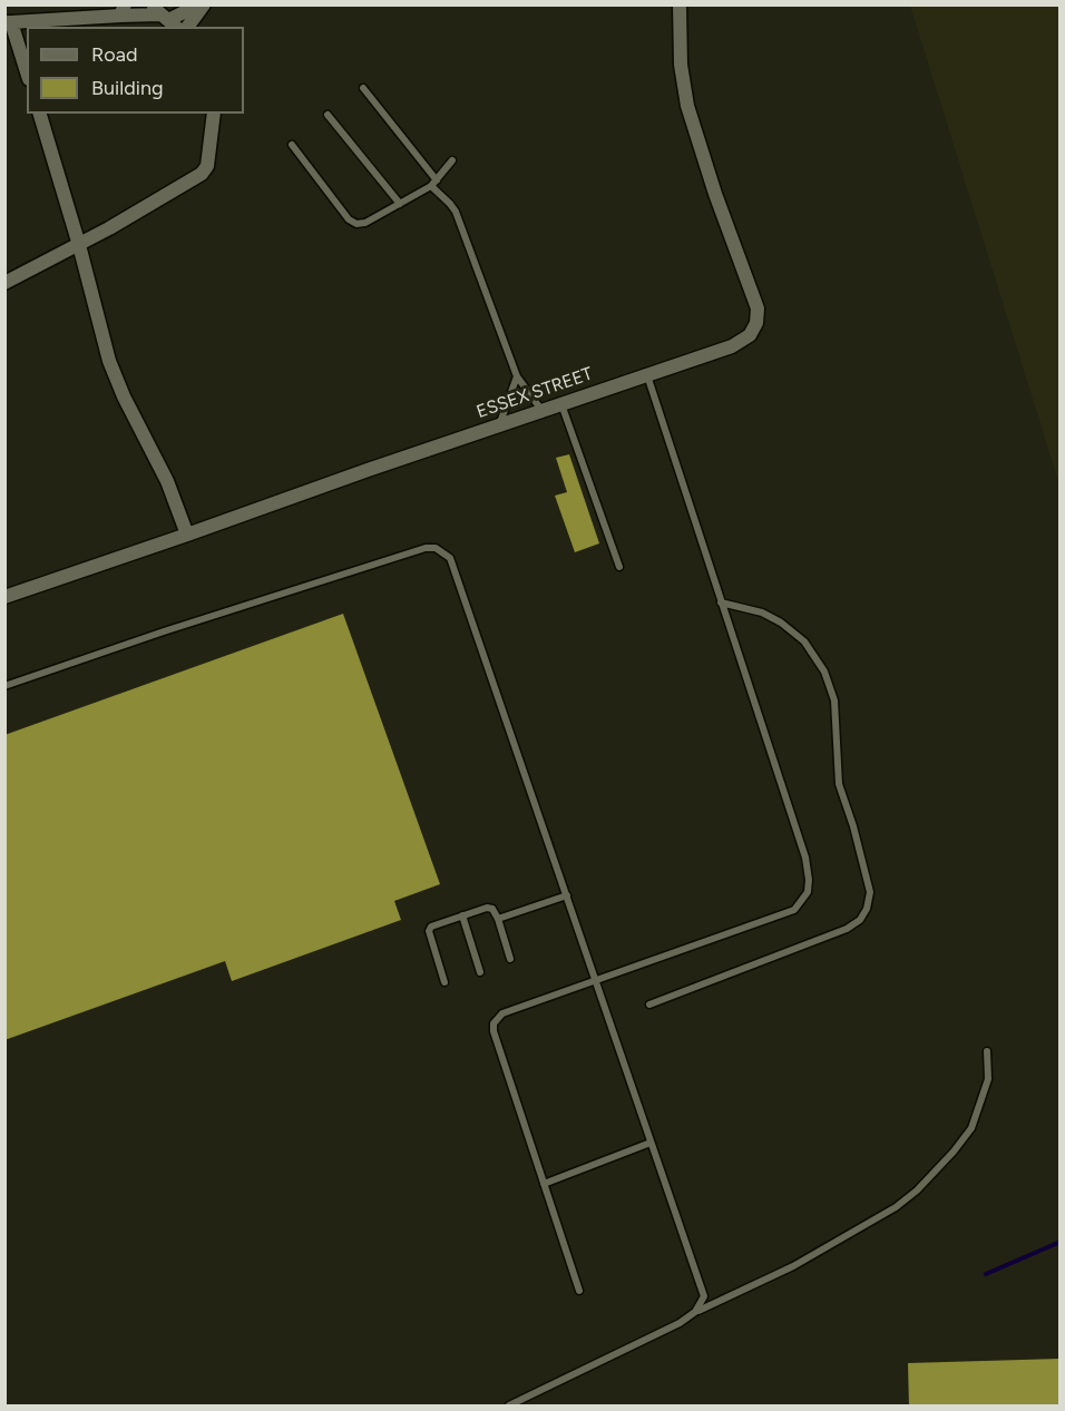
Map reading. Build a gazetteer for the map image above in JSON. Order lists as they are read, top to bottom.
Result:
{
  "streets": {
    "street": ["ESSEX STREET"]
  },
  "legend": ["Road", "Building"]
}
